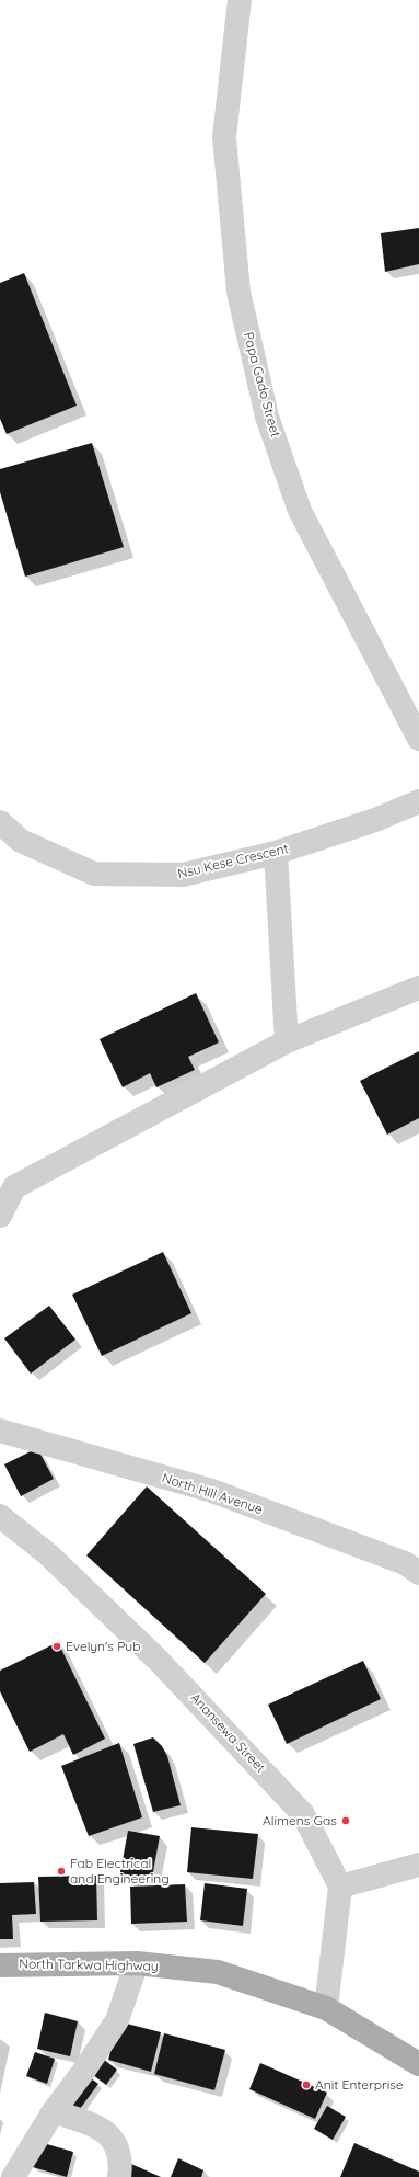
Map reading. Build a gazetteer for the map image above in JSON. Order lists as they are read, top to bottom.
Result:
{
  "streets": {
    "main road": ["North Tarkwa Highway"],
    "street": [
      "Papa Gado Street",
      "Nsu Kese Crescent",
      "North Hill Avenue",
      "Anansewa Street"
    ]
  },
  "places": [
    "Evelyn's Pub",
    "Alimens Gas",
    "Fab Electrical and Engineering",
    "Anit Enterprise"
  ]
}
